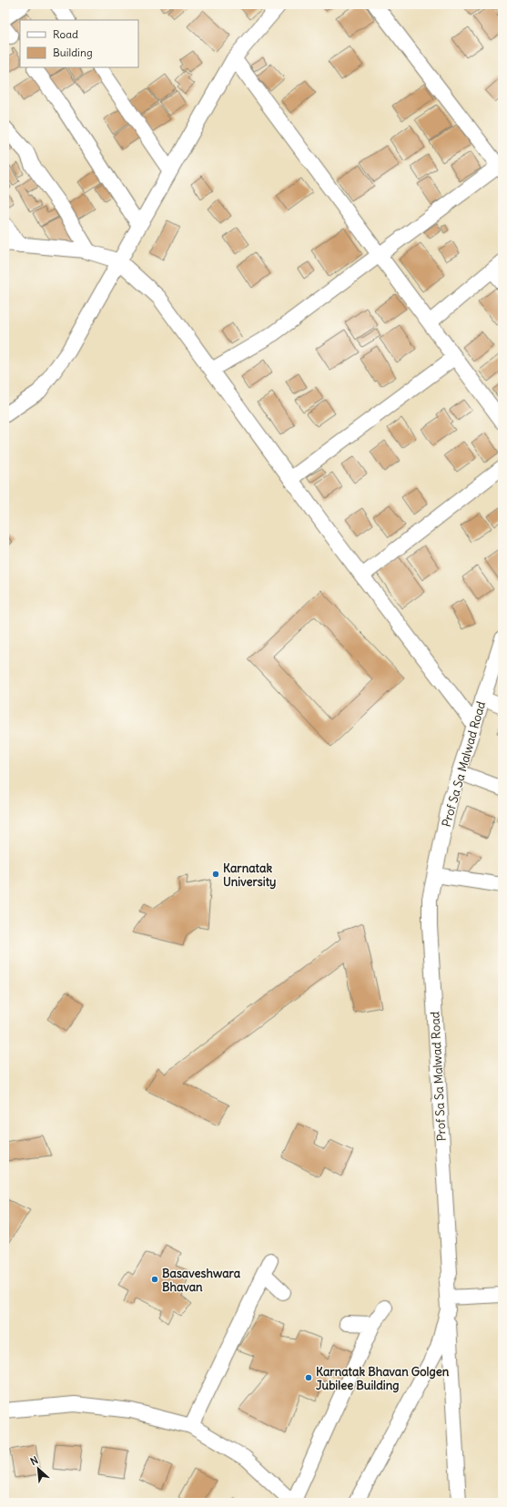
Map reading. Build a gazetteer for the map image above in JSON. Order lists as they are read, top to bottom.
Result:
{
  "streets": {
    "street": ["Prof Sa Sa Malwad Road"]
  },
  "places": ["Karnatak University", "Basaveshwara Bhavan", "Karnatak Bhavan Golgen Jubilee Building"],
  "legend": ["Road", "Building"],
  "north": "top left"
}
